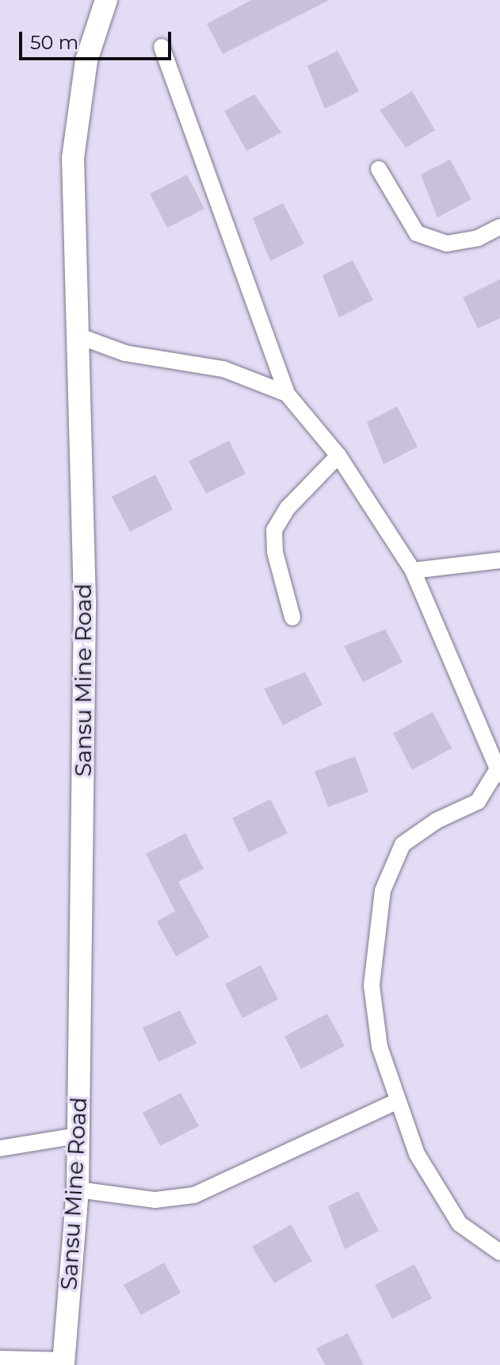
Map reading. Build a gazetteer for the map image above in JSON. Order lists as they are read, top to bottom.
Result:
{
  "streets": {
    "street": ["Sansu Mine Road"]
  },
  "scale_bar": "50 m"
}
